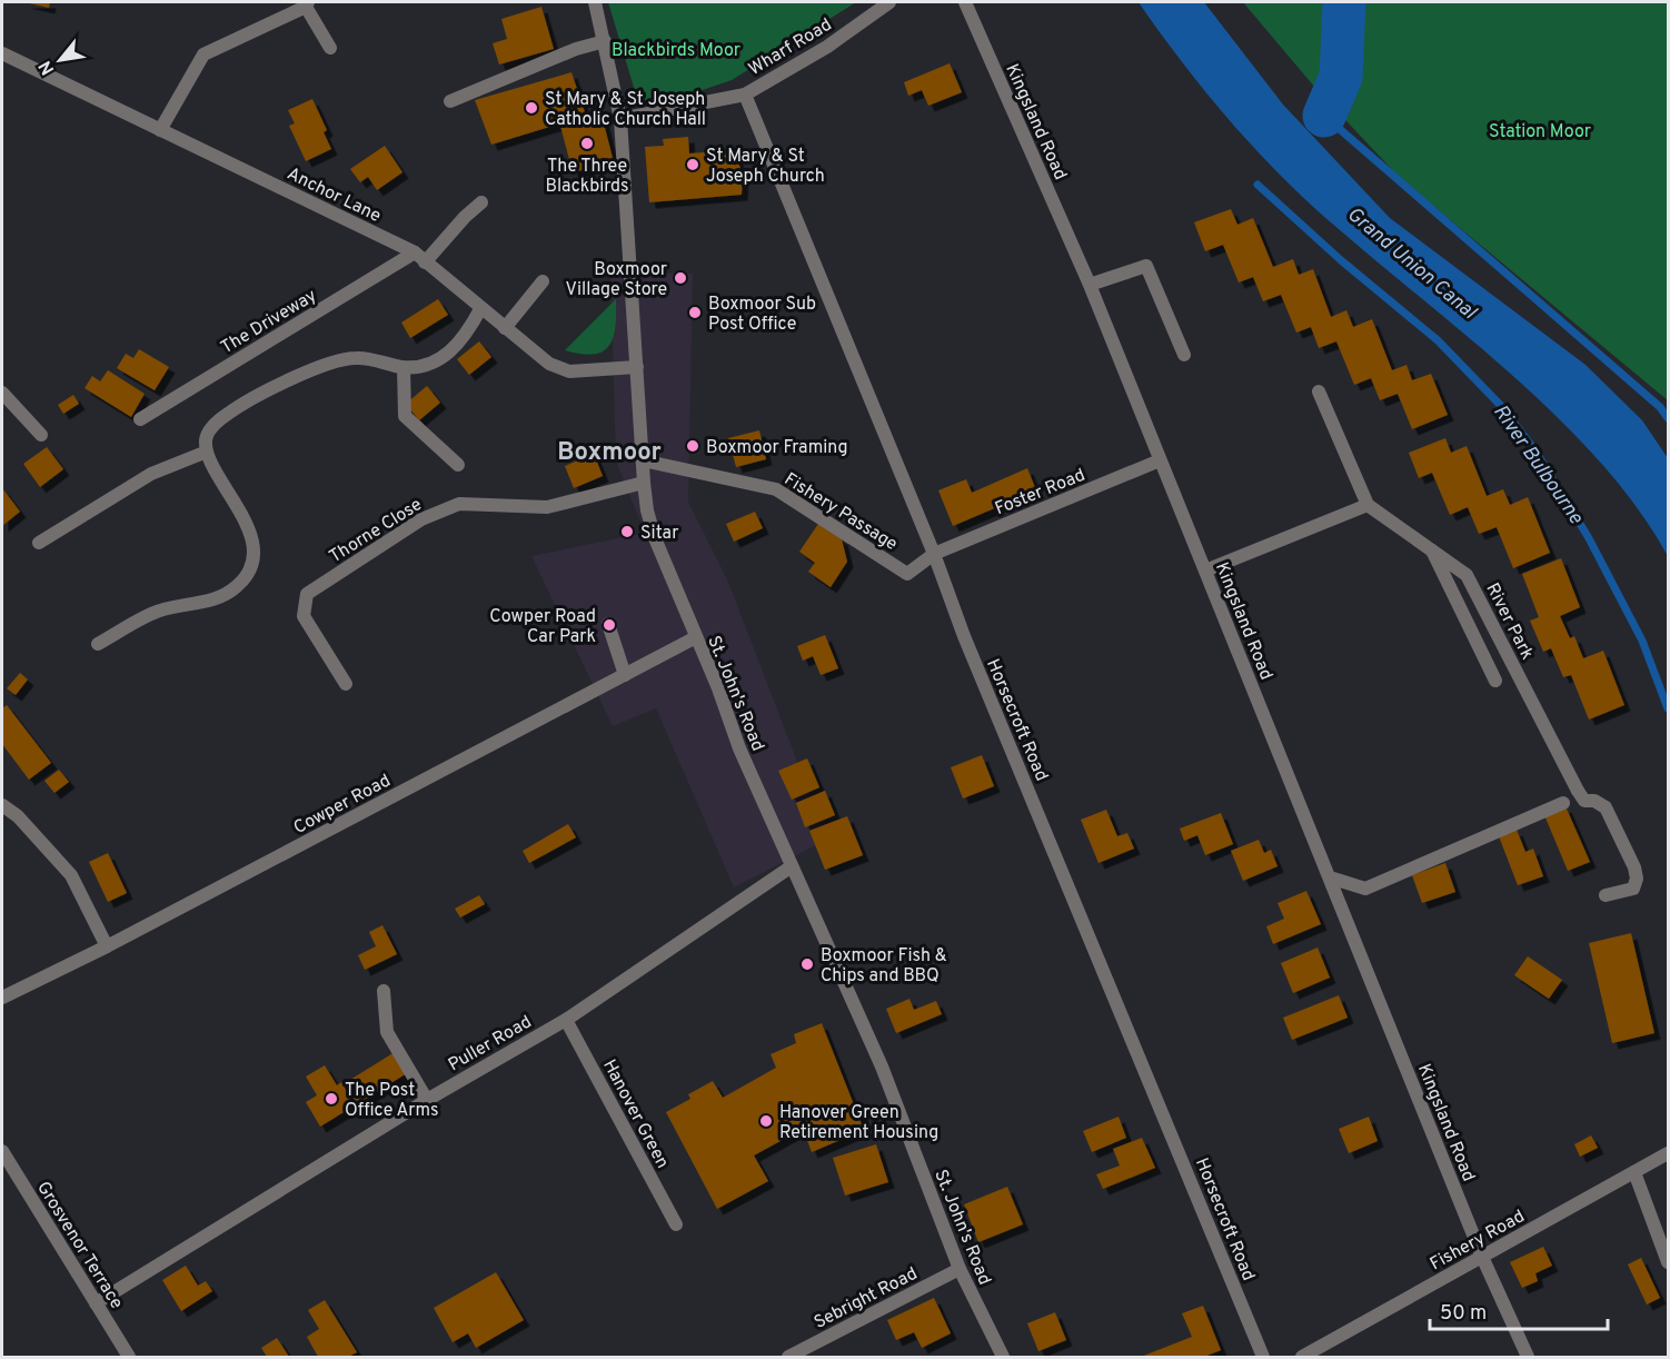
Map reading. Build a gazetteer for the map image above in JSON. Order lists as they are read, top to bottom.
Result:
{
  "streets": {
    "street": [
      "Wharf Road",
      "Kingsland Road",
      "Anchor Lane",
      "The Driveway",
      "Foster Road",
      "Fishery Passage",
      "Thorne Close",
      "River Park",
      "St. John's Road",
      "Horsecroft Road",
      "Cowper Road",
      "Puller Road",
      "Hanover Green",
      "Fishery Road",
      "Grosvenor Terrace",
      "Sebright Road"
    ]
  },
  "crossings": [
    ["Wharf Road", "St. John's Road"],
    ["Wharf Road", "Horsecroft Road"],
    ["Kingsland Road", "Foster Road"],
    ["Kingsland Road", "Fishery Road"],
    ["Anchor Lane", "The Driveway"],
    ["Anchor Lane", "St. John's Road"],
    ["Foster Road", "Fishery Passage"],
    ["Foster Road", "Horsecroft Road"],
    ["Fishery Passage", "St. John's Road"],
    ["Fishery Passage", "Horsecroft Road"],
    ["Thorne Close", "St. John's Road"],
    ["St. John's Road", "Cowper Road"],
    ["St. John's Road", "Puller Road"],
    ["St. John's Road", "Sebright Road"],
    ["Puller Road", "Hanover Green"],
    ["Puller Road", "Grosvenor Terrace"]
  ],
  "districts": ["Boxmoor"],
  "water": ["Grand Union Canal", "River Bulbourne"],
  "parks": ["Blackbirds Moor", "Station Moor"],
  "places": [
    "St Mary & St Joseph Catholic Church Hall",
    "The Three Blackbirds",
    "St Mary & St Joseph Church",
    "Boxmoor Village Store",
    "Boxmoor Sub Post Office",
    "Boxmoor Framing",
    "Sitar",
    "Cowper Road Car Park",
    "Boxmoor Fish & Chips and BBQ",
    "The Post Office Arms",
    "Hanover Green Retirement Housing"
  ],
  "scale_bar": "50 m",
  "north": "bottom left"
}
